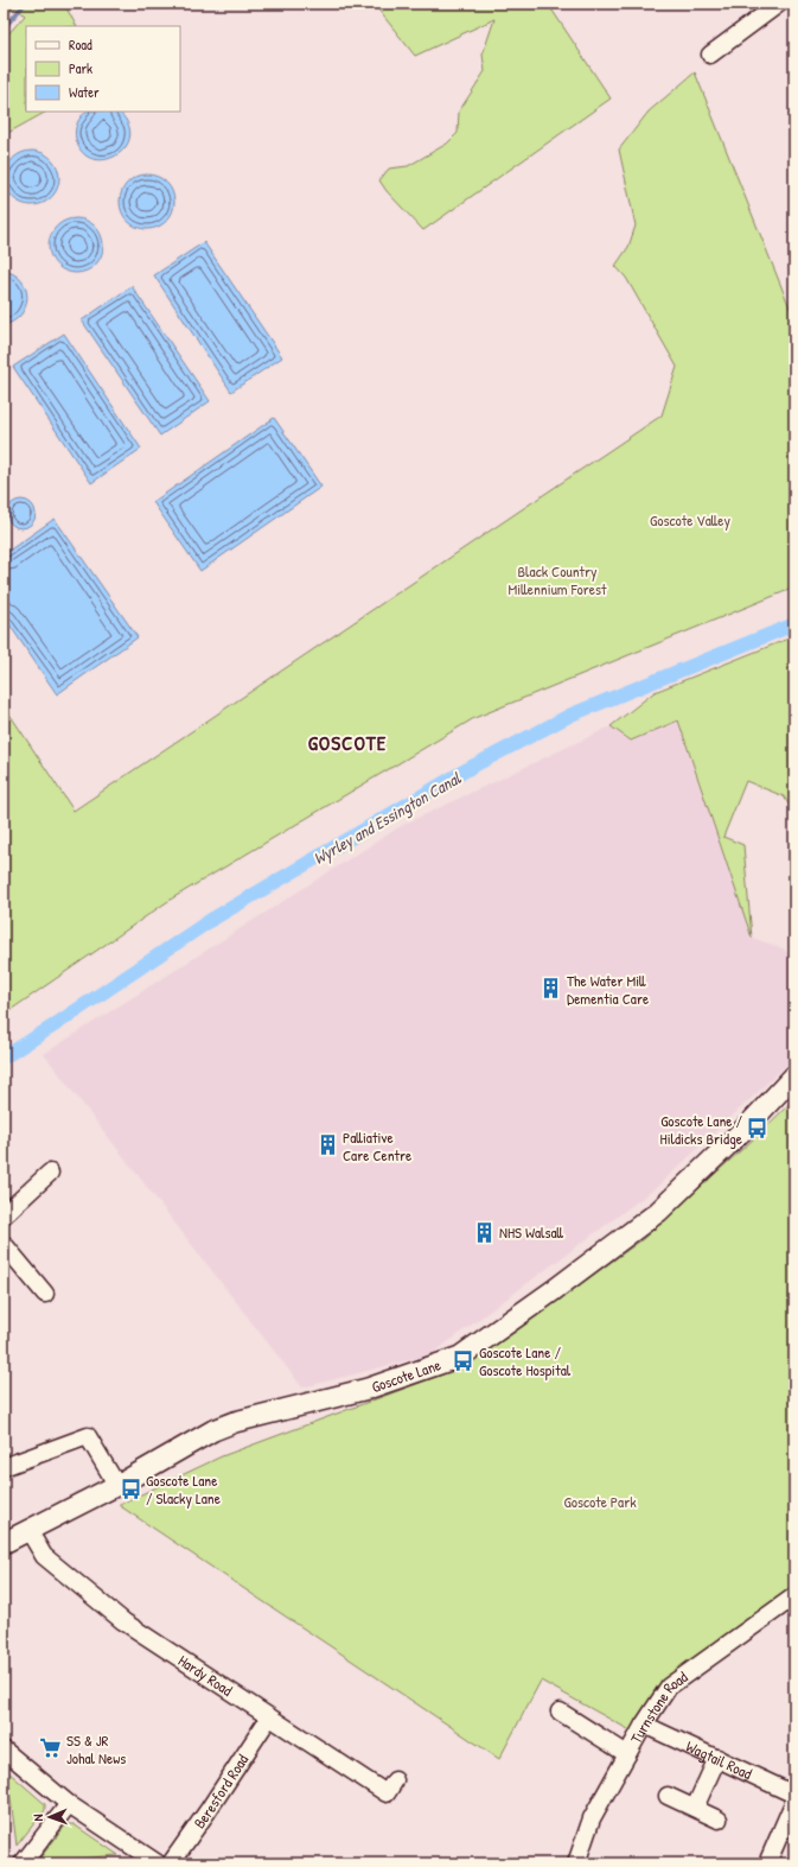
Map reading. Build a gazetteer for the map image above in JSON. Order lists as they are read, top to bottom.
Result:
{
  "streets": {
    "street": [
      "Goscote Lane",
      "Hardy Road",
      "Turnstone Road",
      "Wagtail Road",
      "Beresford Road"
    ]
  },
  "crossings": [
    ["Goscote Lane", "Hardy Road"],
    ["Hardy Road", "Beresford Road"],
    ["Turnstone Road", "Wagtail Road"]
  ],
  "districts": ["GOSCOTE"],
  "water": ["Wyrley and Essington Canal"],
  "parks": ["Goscote Valley", "Black Country Millennium Forest", "Goscote Park"],
  "places": {
    "building": ["The Water Mill Dementia Care", "Palliative Care Centre", "NHS Walsall"],
    "bus stop": ["Goscote Lane / Hildicks Bridge", "Goscote Lane / Goscote Hospital", "Goscote Lane / Slacky Lane"],
    "supermarket": ["SS & JR Johal News"]
  },
  "legend": ["Road", "Park", "Water"],
  "north": "left"
}
